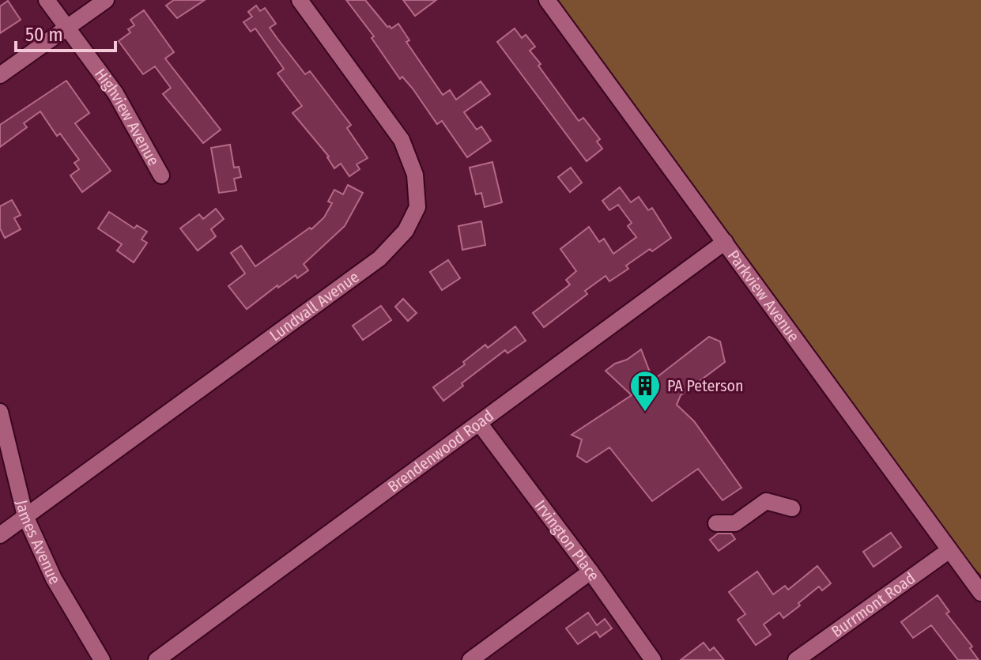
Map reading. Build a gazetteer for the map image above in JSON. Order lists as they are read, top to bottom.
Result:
{
  "streets": {
    "street": [
      "Highview Avenue",
      "Parkview Avenue",
      "Lundvall Avenue",
      "Brendenwood Road",
      "James Avenue",
      "Irvington Place",
      "Burrmont Road"
    ]
  },
  "crossings": [
    ["Parkview Avenue", "Brendenwood Road"],
    ["Parkview Avenue", "Burrmont Road"],
    ["Lundvall Avenue", "James Avenue"],
    ["Brendenwood Road", "Irvington Place"]
  ],
  "places": {
    "building": ["PA Peterson"]
  },
  "scale_bar": "50 m"
}
